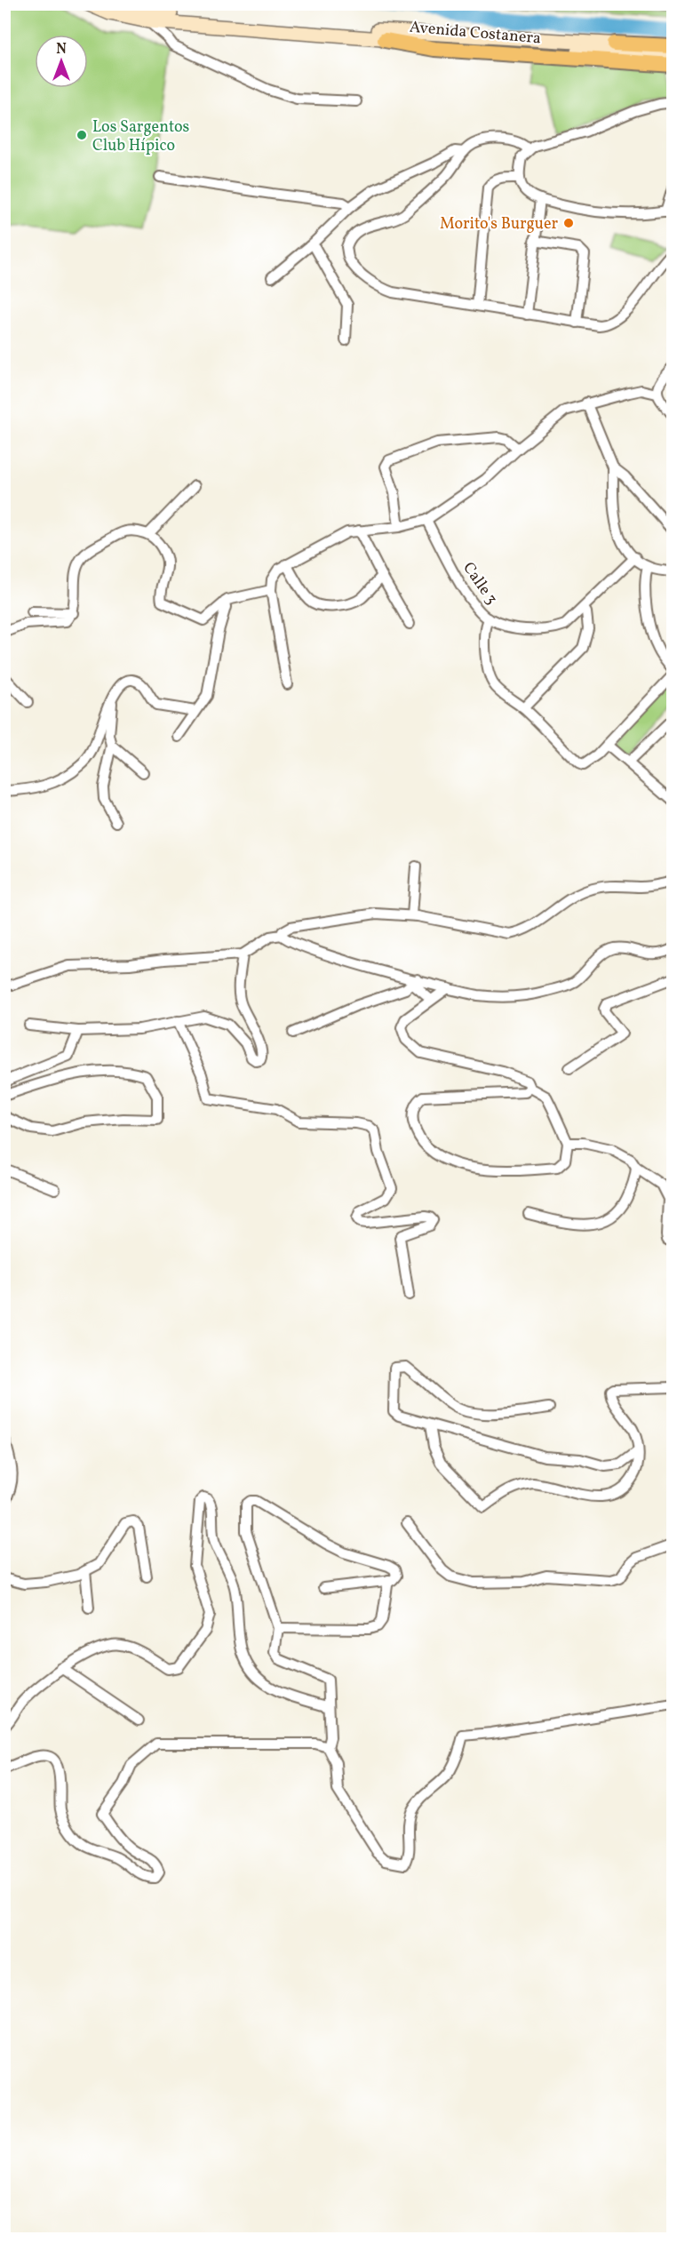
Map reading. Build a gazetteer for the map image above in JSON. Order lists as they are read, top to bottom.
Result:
{
  "streets": {
    "main road": ["Avenida Costanera"],
    "street": ["Calle 3"]
  },
  "places": ["Los Sargentos Club Hípico", "Morito's Burguer"],
  "north": "top"
}
